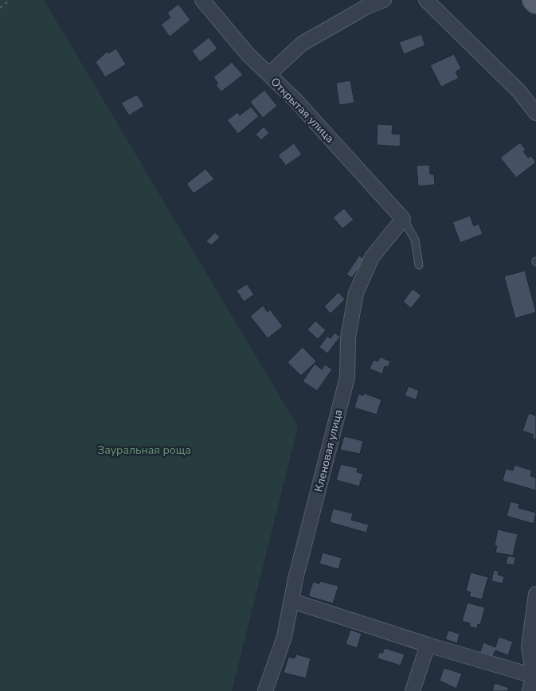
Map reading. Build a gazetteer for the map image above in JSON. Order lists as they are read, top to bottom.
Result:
{
  "streets": {
    "street": ["Открытая улица", "Кленовая улица"]
  },
  "crossings": [
    ["Открытая улица", "Кленовая улица"]
  ],
  "parks": ["Зауральная роща"]
}
